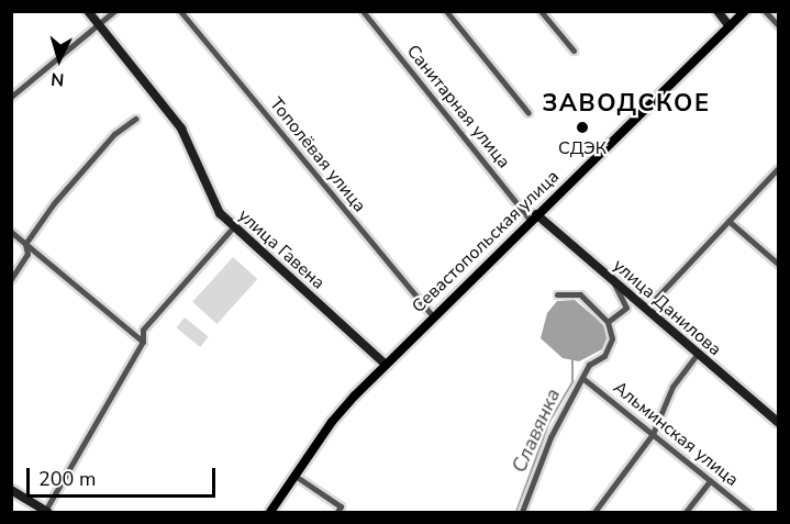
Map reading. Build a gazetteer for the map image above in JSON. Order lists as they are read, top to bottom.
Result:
{
  "streets": {
    "main road": ["Севастопольская улица"],
    "street": [
      "Санитарная улица",
      "Тополёвая улица",
      "улица Гавена",
      "улица Данилова",
      "Альминская улица"
    ]
  },
  "crossings": [
    ["Санитарная улица", "Севастопольская улица"],
    ["Санитарная улица", "улица Данилова"],
    ["Тополёвая улица", "Севастопольская улица"],
    ["Севастопольская улица", "улица Гавена"],
    ["Севастопольская улица", "улица Данилова"]
  ],
  "districts": ["ЗАВОДСКОЕ"],
  "water": ["Славянка"],
  "places": ["СДЭК"],
  "scale_bar": "200 m",
  "north": "bottom"
}
